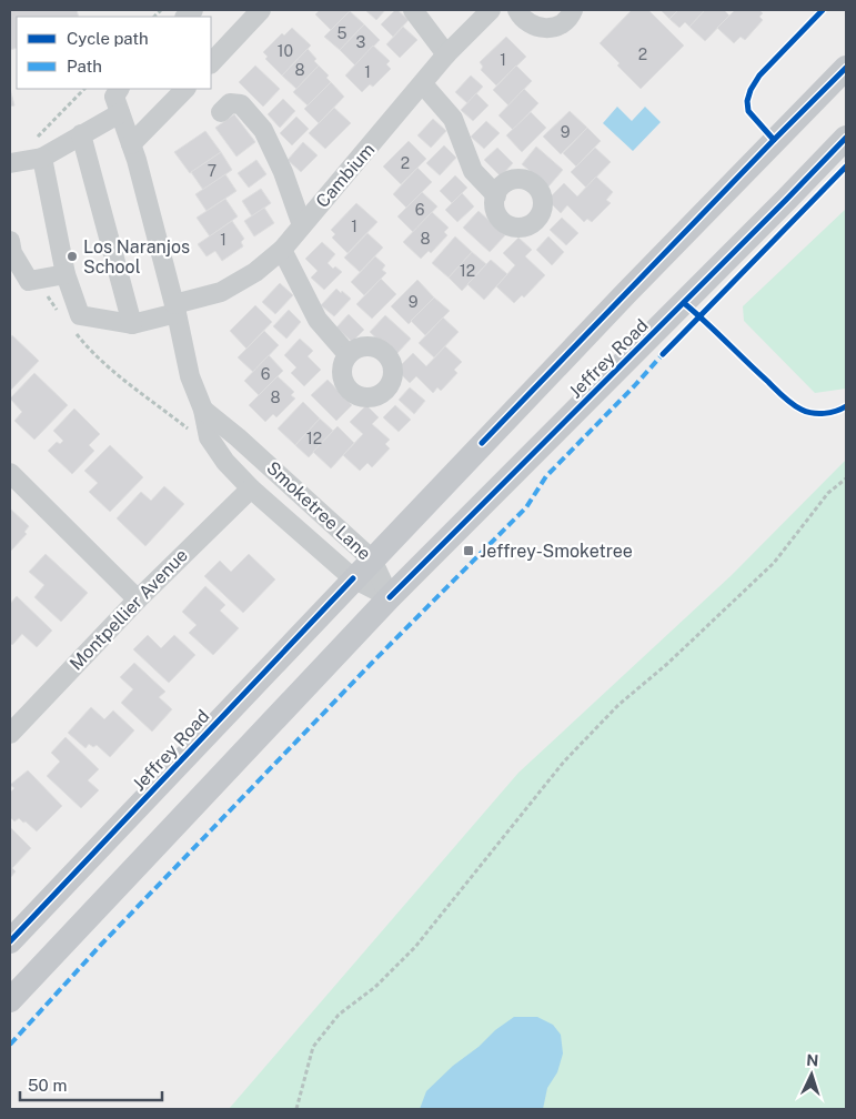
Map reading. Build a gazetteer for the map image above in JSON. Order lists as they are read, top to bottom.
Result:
{
  "streets": {
    "main road": ["Jeffrey Road"],
    "street": ["Cambium", "Smoketree Lane", "Montpellier Avenue"]
  },
  "crossings": [
    ["Cambium", "Smoketree Lane"],
    ["Jeffrey Road", "Smoketree Lane"],
    ["Smoketree Lane", "Montpellier Avenue"]
  ],
  "places": {
    "other": ["Los Naranjos School"],
    "transit": ["Jeffrey-Smoketree"]
  },
  "house_numbers": [
    "5",
    "3",
    "10",
    "2",
    "1",
    "8",
    "1",
    "9",
    "2",
    "7",
    "6",
    "1",
    "8",
    "1",
    "12",
    "9",
    "6",
    "8",
    "12"
  ],
  "legend": ["Cycle path", "Path"],
  "scale_bar": "50 m",
  "north": "top"
}
